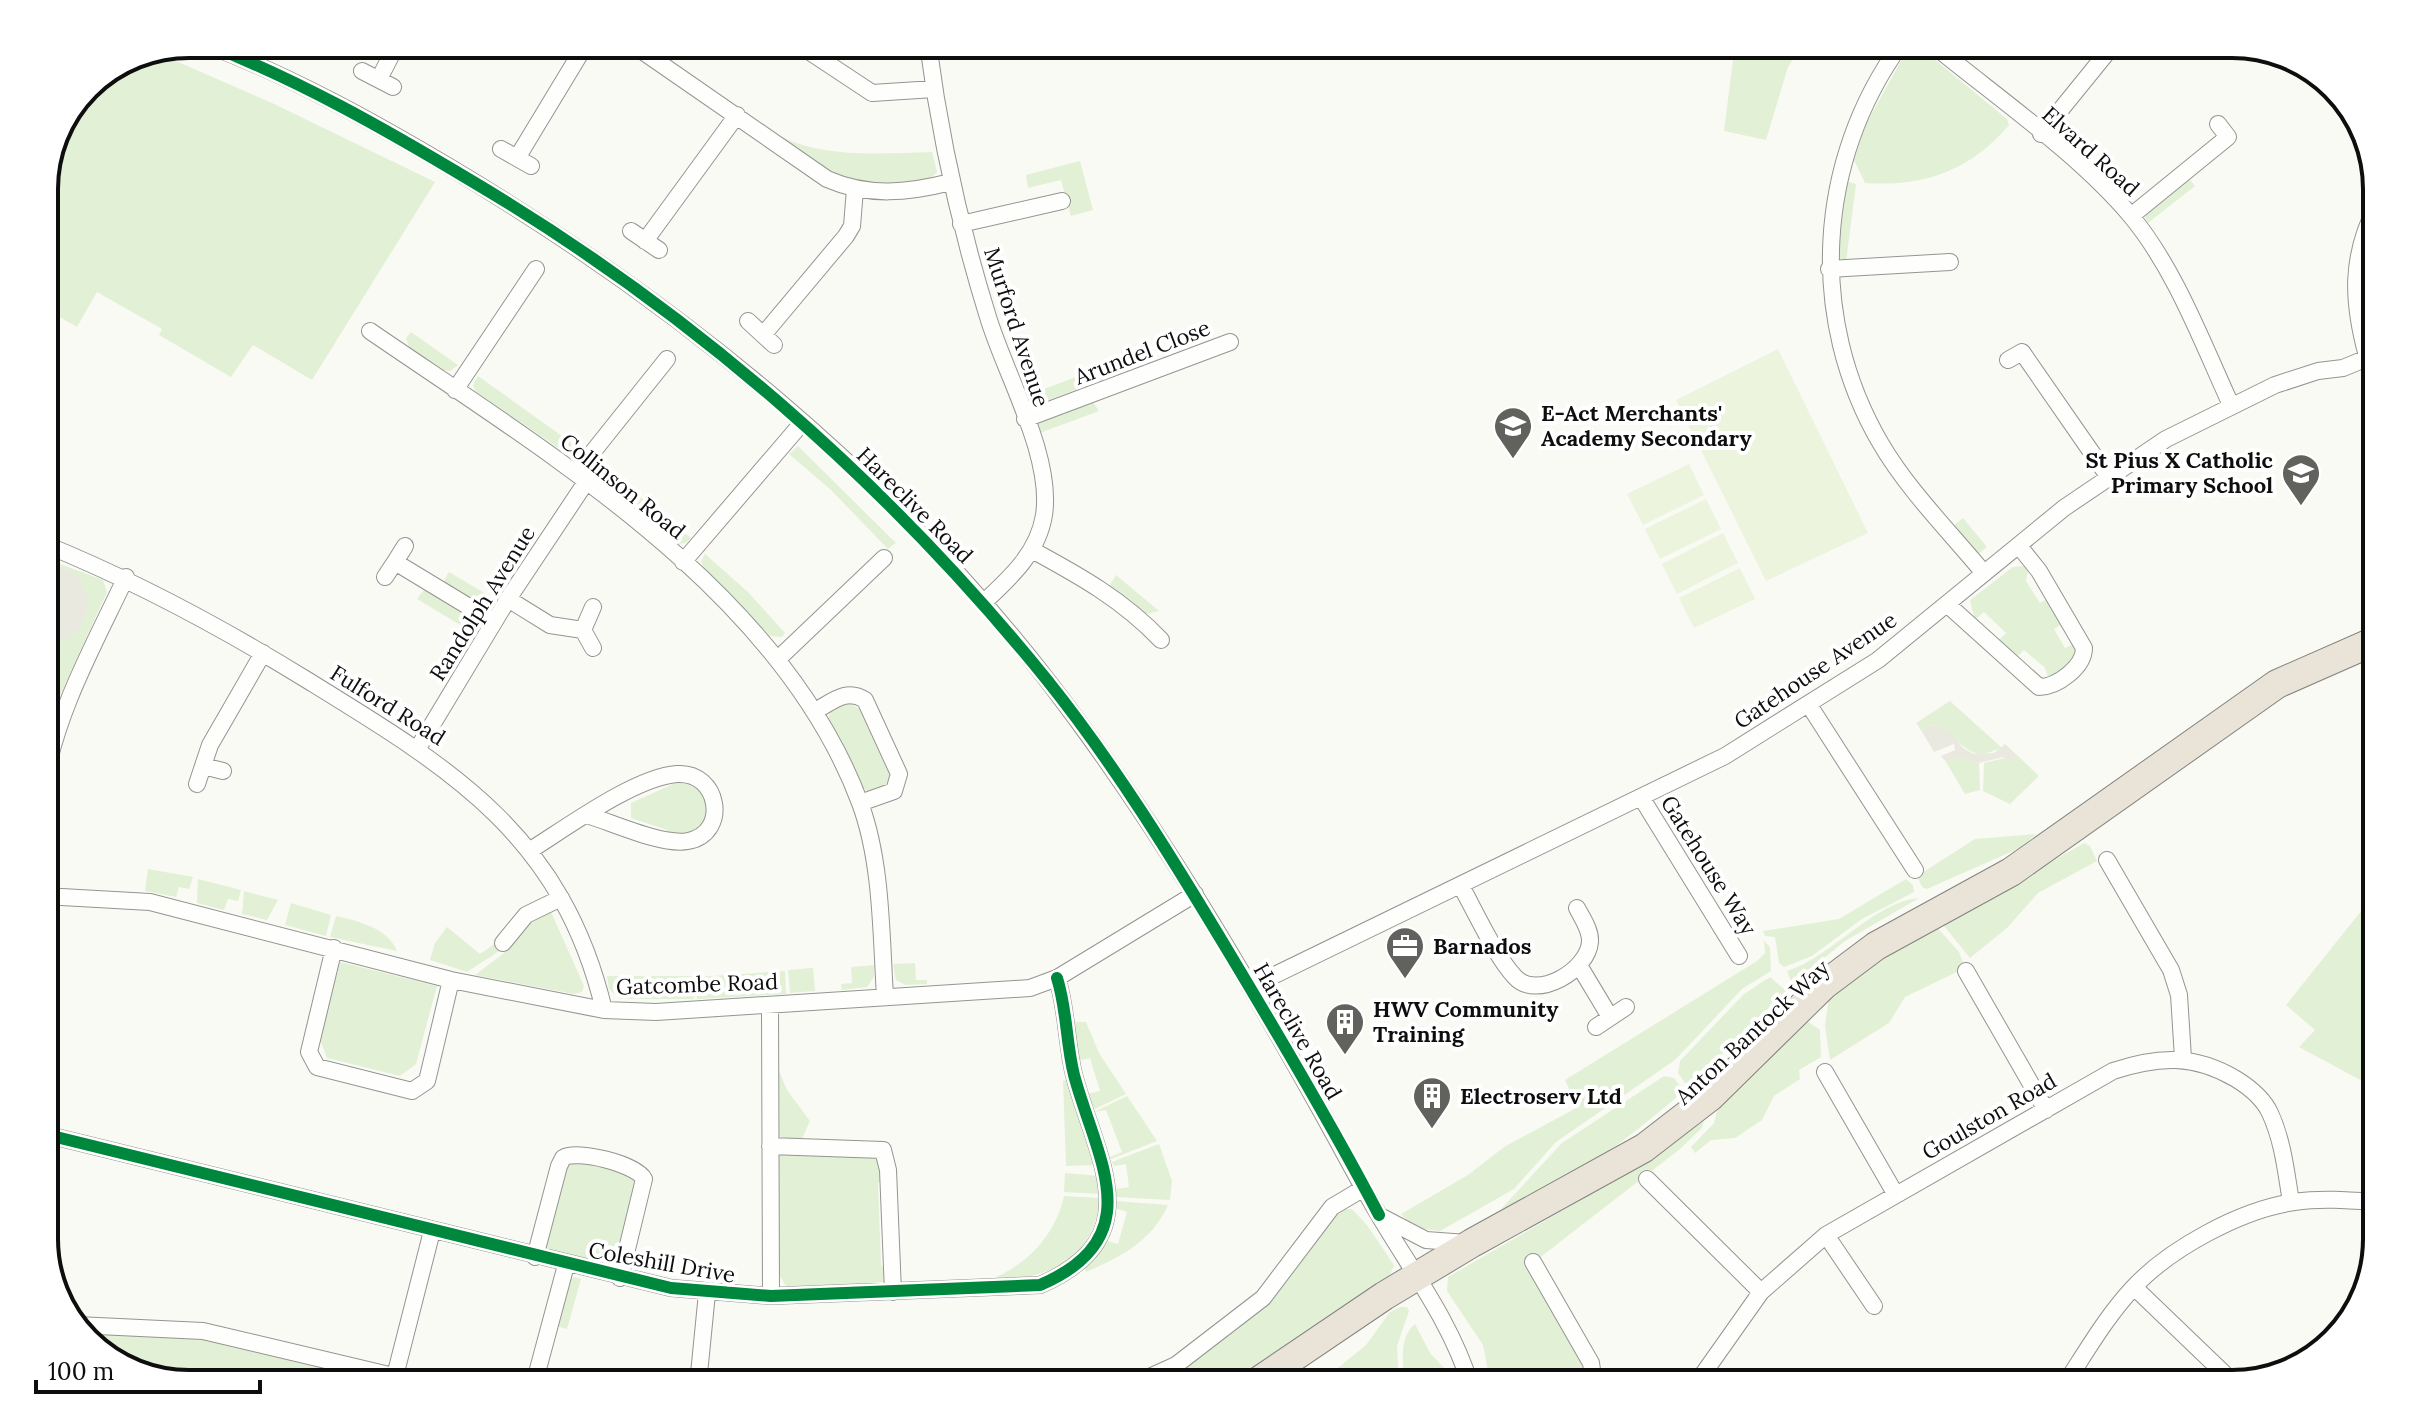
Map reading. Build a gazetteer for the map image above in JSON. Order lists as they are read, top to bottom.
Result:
{
  "streets": {
    "highway": ["Anton Bantock Way"],
    "street": [
      "Elvard Road",
      "Murford Avenue",
      "Arundel Close",
      "Collinson Road",
      "Hareclive Road",
      "Randolph Avenue",
      "Gatehouse Avenue",
      "Fulford Road",
      "Gatehouse Way",
      "Gatcombe Road",
      "Goulston Road",
      "Coleshill Drive"
    ]
  },
  "crossings": [
    ["Elvard Road", "Gatehouse Avenue"],
    ["Murford Avenue", "Arundel Close"],
    ["Murford Avenue", "Hareclive Road"],
    ["Collinson Road", "Randolph Avenue"],
    ["Collinson Road", "Gatcombe Road"],
    ["Hareclive Road", "Gatehouse Avenue"],
    ["Hareclive Road", "Gatcombe Road"],
    ["Hareclive Road", "Anton Bantock Way"],
    ["Randolph Avenue", "Fulford Road"],
    ["Gatehouse Avenue", "Gatehouse Way"],
    ["Fulford Road", "Gatcombe Road"],
    ["Gatcombe Road", "Coleshill Drive"]
  ],
  "places": {
    "school or university": ["E-Act Merchants' Academy Secondary", "St Pius X Catholic Primary School"],
    "office": ["Barnados"],
    "building": ["HWV Community Training", "Electroserv Ltd"]
  },
  "scale_bar": "100 m"
}
